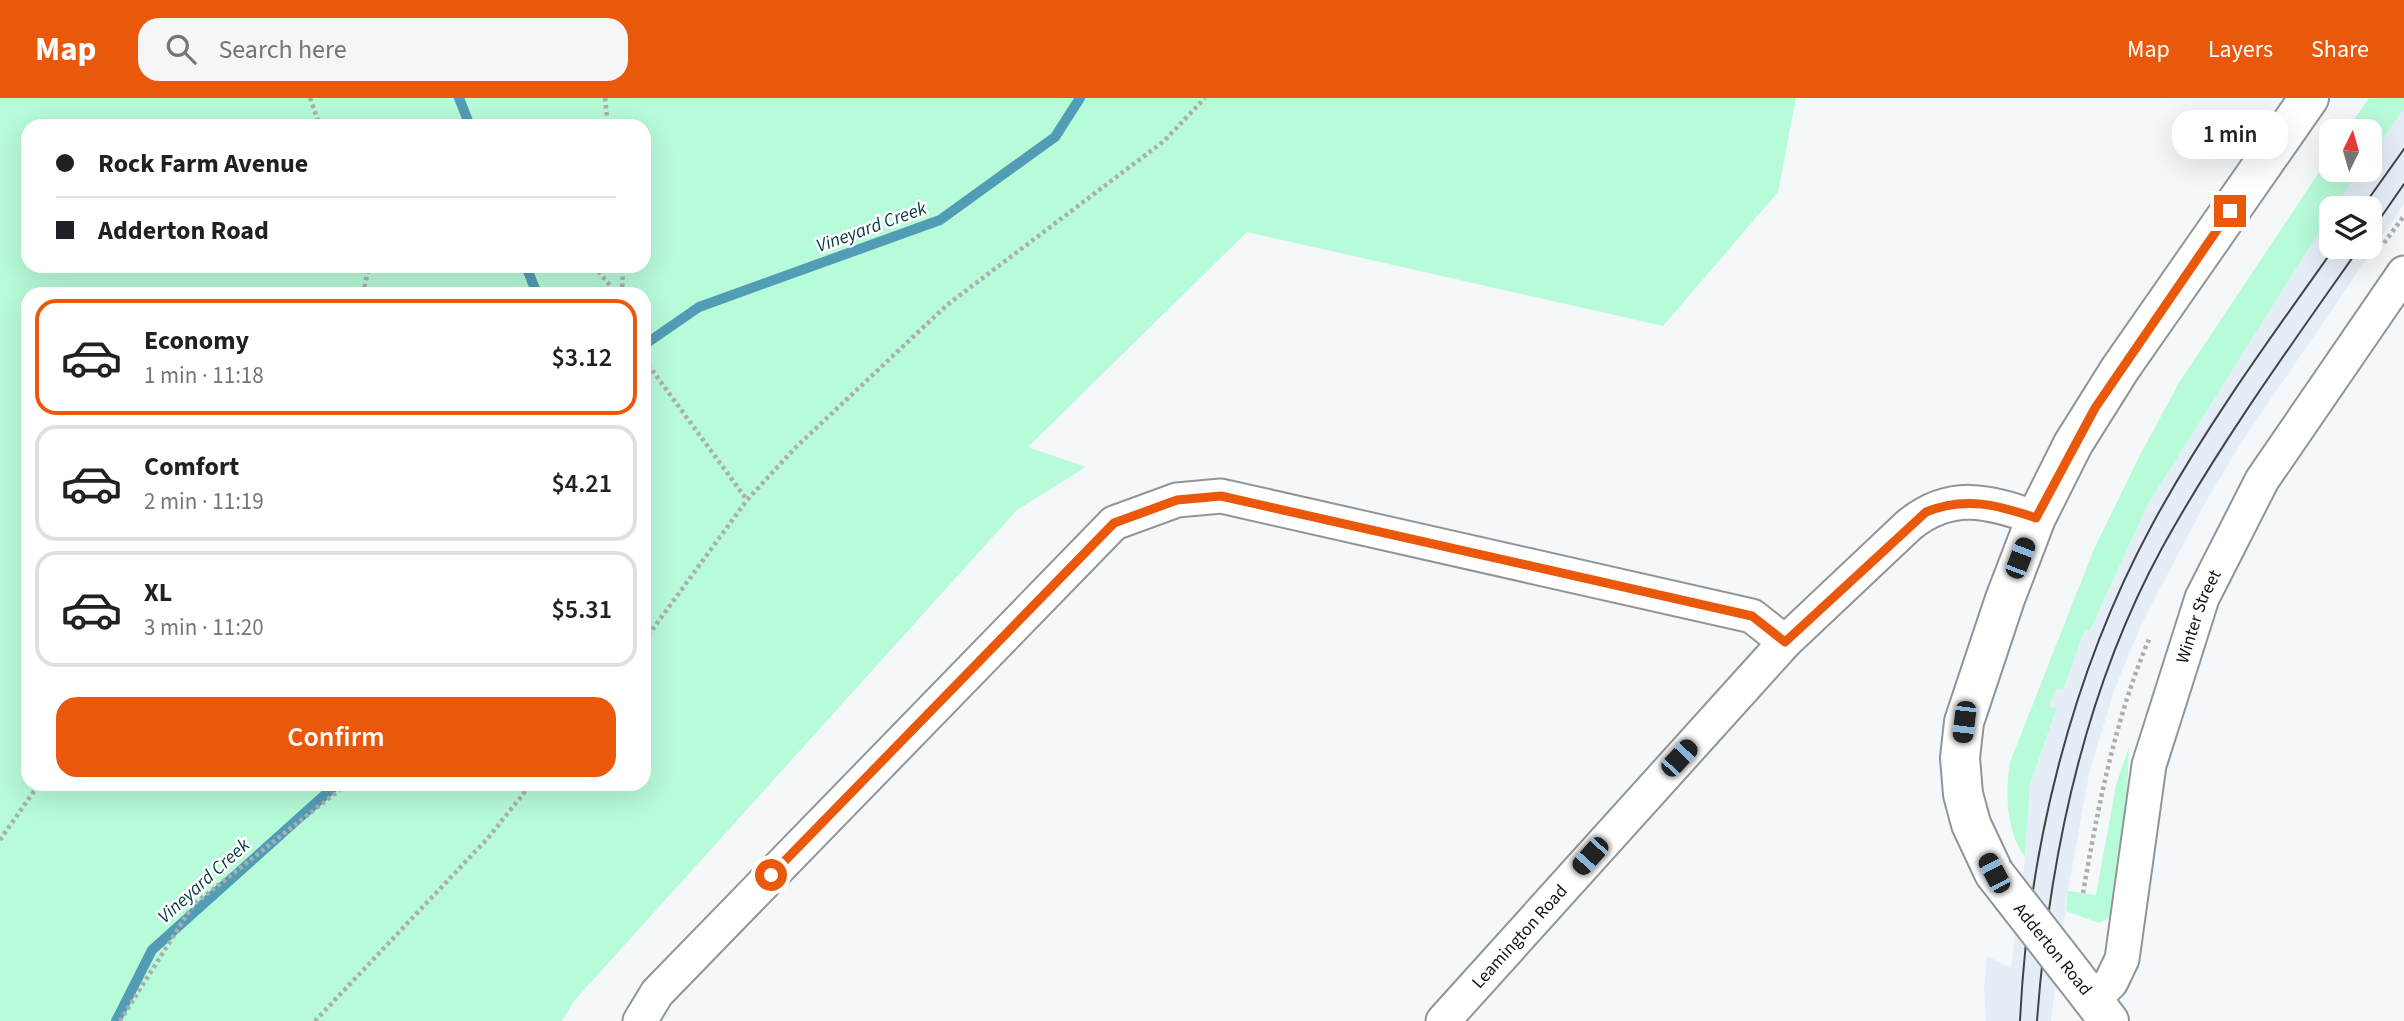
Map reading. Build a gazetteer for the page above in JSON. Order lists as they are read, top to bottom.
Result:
{
  "streets": {
    "main road": ["Adderton Road"],
    "street": ["Winter Street", "Leamington Road"]
  },
  "crossings": [
    ["Winter Street", "Adderton Road"],
    ["Leamington Road", "Adderton Road"]
  ],
  "water": ["Vineyard Creek"],
  "north": "top",
  "page": {
    "header": "Map",
    "search": "Search here",
    "nav": ["Map", "Layers", "Share"],
    "bubble": "1 min",
    "banner": ["Rock Farm Avenue", "Adderton Road"],
    "list": [
      {
        "name": "Economy",
        "note": "1 min · 11:18",
        "value": "$3.12"
      },
      {
        "name": "Comfort",
        "note": "2 min · 11:19",
        "value": "$4.21"
      },
      {
        "name": "XL",
        "note": "3 min · 11:20",
        "value": "$5.31"
      }
    ],
    "buttons": "Confirm"
  }
}
